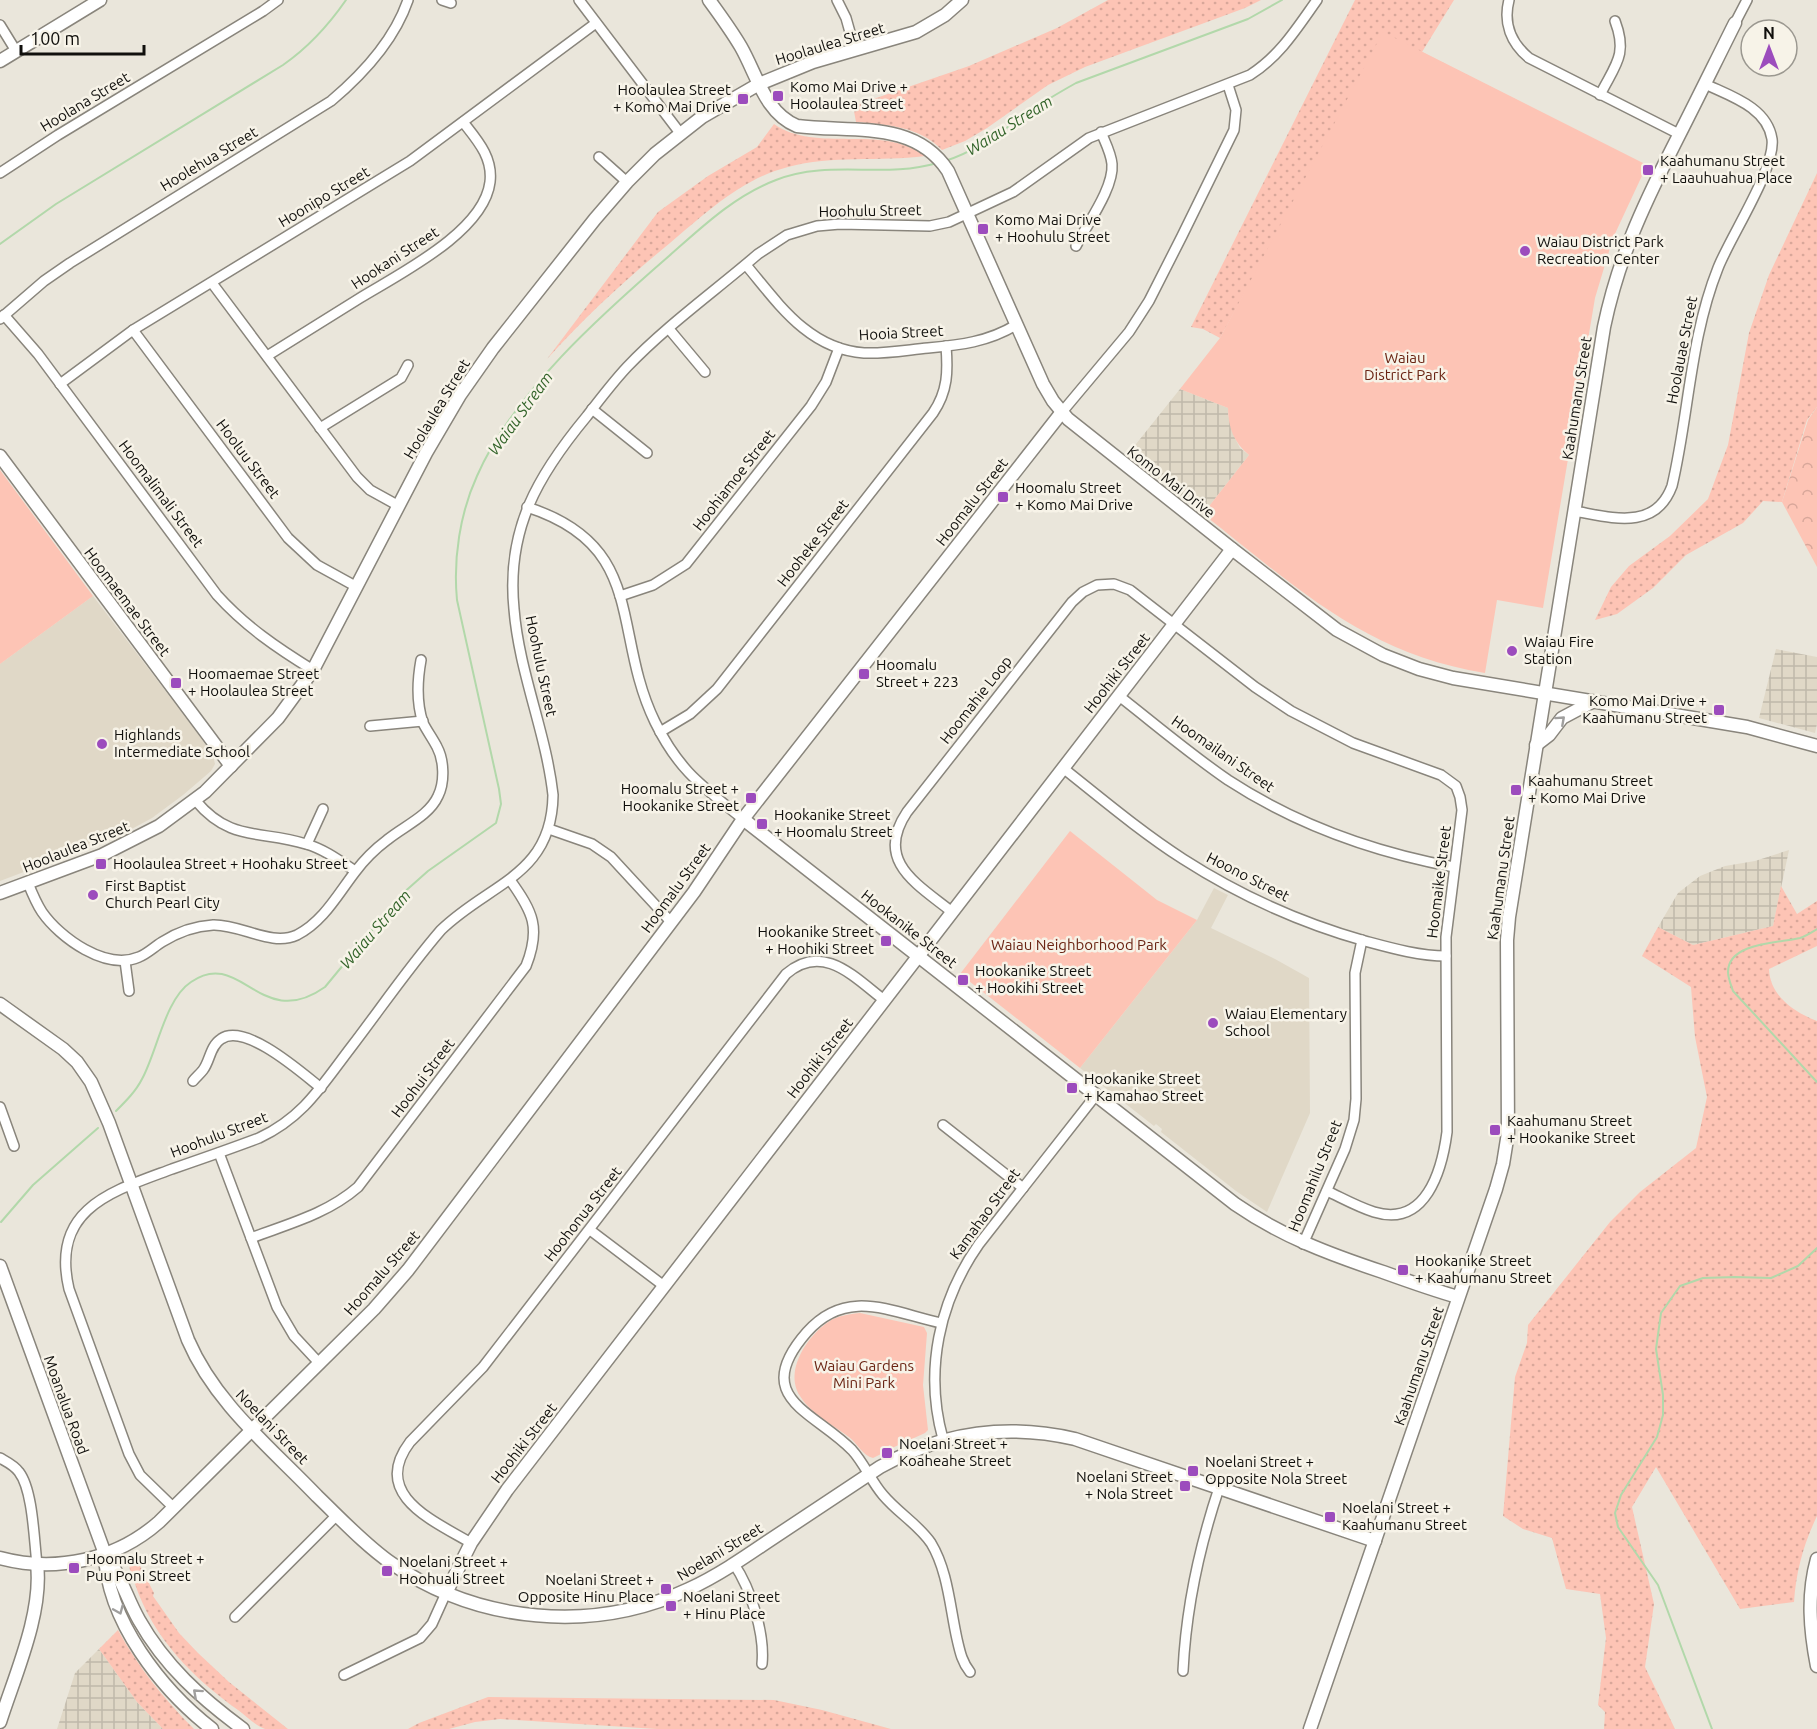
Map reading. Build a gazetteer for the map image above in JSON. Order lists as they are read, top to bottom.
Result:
{
  "streets": {
    "street": [
      "Hoolaulea Street",
      "Hoolana Street",
      "Hoolehua Street",
      "Hoonipo Street",
      "Hoohulu Street",
      "Hookani Street",
      "Hooia Street",
      "Hoolauae Street",
      "Kaahumanu Street",
      "Hooluu Street",
      "Hoohiamoe Street",
      "Komo Mai Drive",
      "Hoomalimali Street",
      "Hoomalu Street",
      "Hooheke Street",
      "Hoomaemae Street",
      "Hoohiki Street",
      "Hoomahie Loop",
      "Hoomailani Street",
      "Hoono Street",
      "Hoomaike Street",
      "Hookanike Street",
      "Hoohui Street",
      "Hoomahilu Street",
      "Hoohonua Street",
      "Kamahao Street",
      "Moanalua Road",
      "Noelani Street"
    ]
  },
  "crossings": [
    ["Hoolaulea Street", "Hooluu Street"],
    ["Hoolaulea Street", "Komo Mai Drive"],
    ["Hoolaulea Street", "Hoomalimali Street"],
    ["Hoolaulea Street", "Hoomaemae Street"],
    ["Hoolehua Street", "Hoomalimali Street"],
    ["Hoonipo Street", "Hookani Street"],
    ["Hoonipo Street", "Hooluu Street"],
    ["Hoonipo Street", "Hoomalimali Street"],
    ["Hoohulu Street", "Hooia Street"],
    ["Hoohulu Street", "Komo Mai Drive"],
    ["Hoohulu Street", "Hoomalu Street"],
    ["Hoohulu Street", "Hookanike Street"],
    ["Hoohulu Street", "Hoohui Street"],
    ["Hoohulu Street", "Noelani Street"],
    ["Hooia Street", "Hoohiamoe Street"],
    ["Hooia Street", "Komo Mai Drive"],
    ["Hooia Street", "Hooheke Street"],
    ["Hoolauae Street", "Kaahumanu Street"],
    ["Kaahumanu Street", "Komo Mai Drive"],
    ["Kaahumanu Street", "Hookanike Street"],
    ["Kaahumanu Street", "Noelani Street"],
    ["Hoohiamoe Street", "Hookanike Street"],
    ["Komo Mai Drive", "Hoomalu Street"],
    ["Komo Mai Drive", "Hoohiki Street"],
    ["Hoomalu Street", "Hookanike Street"],
    ["Hoomalu Street", "Moanalua Road"],
    ["Hoomalu Street", "Noelani Street"],
    ["Hooheke Street", "Hookanike Street"],
    ["Hoohiki Street", "Hoomahie Loop"],
    ["Hoohiki Street", "Hoomailani Street"],
    ["Hoohiki Street", "Hoono Street"],
    ["Hoohiki Street", "Hoomaike Street"],
    ["Hoohiki Street", "Hookanike Street"],
    ["Hoohiki Street", "Hoohonua Street"],
    ["Hoohiki Street", "Noelani Street"],
    ["Hoomahie Loop", "Hoomaike Street"],
    ["Hoomailani Street", "Hoomaike Street"],
    ["Hoono Street", "Hoomaike Street"],
    ["Hoono Street", "Hoomahilu Street"],
    ["Hoomaike Street", "Hoomahilu Street"],
    ["Hookanike Street", "Hoomahilu Street"],
    ["Hookanike Street", "Kamahao Street"],
    ["Kamahao Street", "Noelani Street"]
  ],
  "water": ["Waiau Stream"],
  "parks": ["Waiau District Park", "Waiau Neighborhood Park", "Waiau Gardens Mini Park"],
  "places": {
    "transit": [
      "Komo Mai Drive + Hoolaulea Street",
      "Hoolaulea Street + Komo Mai Drive",
      "Kaahumanu Street + Laauhuahua Place",
      "Komo Mai Drive + Hoohulu Street",
      "Hoomalu Street + Komo Mai Drive",
      "Hoomalu Street + 223",
      "Hoomaemae Street + Hoolaulea Street",
      "Komo Mai Drive + Kaahumanu Street",
      "Kaahumanu Street + Komo Mai Drive",
      "Hoomalu Street + Hookanike Street",
      "Hookanike Street + Hoomalu Street",
      "Hoolaulea Street + Hoohaku Street",
      "Hookanike Street + Hoohiki Street",
      "Hookanike Street + Hookihi Street",
      "Hookanike Street + Kamahao Street",
      "Kaahumanu Street + Hookanike Street",
      "Hookanike Street + Kaahumanu Street",
      "Noelani Street + Koaheahe Street",
      "Noelani Street + Opposite Nola Street",
      "Noelani Street + Nola Street",
      "Noelani Street + Kaahumanu Street",
      "Hoomalu Street + Puu Poni Street",
      "Noelani Street + Hoohuali Street",
      "Noelani Street + Opposite Hinu Place",
      "Noelani Street + Hinu Place"
    ],
    "other": [
      "Waiau District Park Recreation Center",
      "Waiau Fire Station",
      "Highlands Intermediate School",
      "First Baptist Church Pearl City",
      "Waiau Elementary School"
    ]
  },
  "scale_bar": "100 m",
  "north": "top"
}
